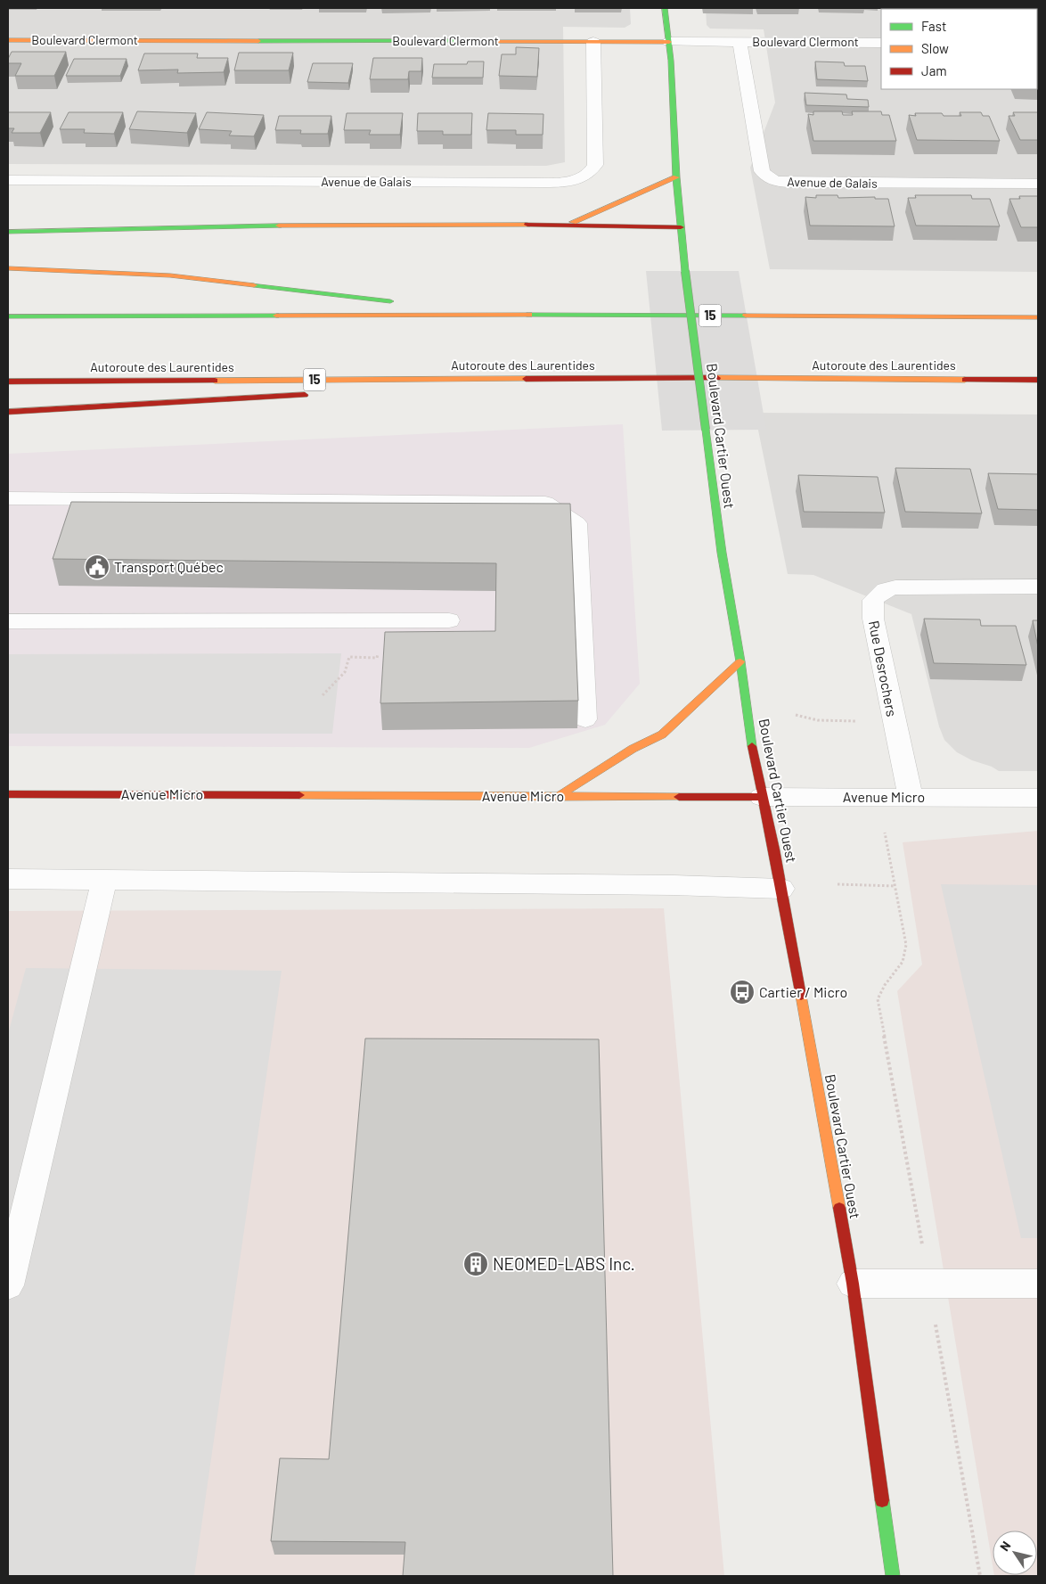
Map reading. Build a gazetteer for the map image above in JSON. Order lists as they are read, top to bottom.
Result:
{
  "streets": {
    "main road": [
      "Boulevard Clermont",
      "15",
      "Autoroute des Laurentides",
      "Boulevard Cartier Ouest",
      "Avenue Micro"
    ],
    "street": ["Avenue de Galais", "Rue Desrochers"]
  },
  "crossings": [
    ["Boulevard Clermont", "Avenue de Galais"],
    ["Boulevard Clermont", "Boulevard Cartier Ouest"],
    ["Boulevard Cartier Ouest", "Avenue Micro"],
    ["Rue Desrochers", "Avenue Micro"]
  ],
  "places": {
    "public building": ["Transport Québec"],
    "bus stop": ["Cartier / Micro"],
    "building": ["NEOMED-LABS Inc."]
  },
  "legend": ["Fast", "Slow", "Jam"],
  "north": "top left"
}
